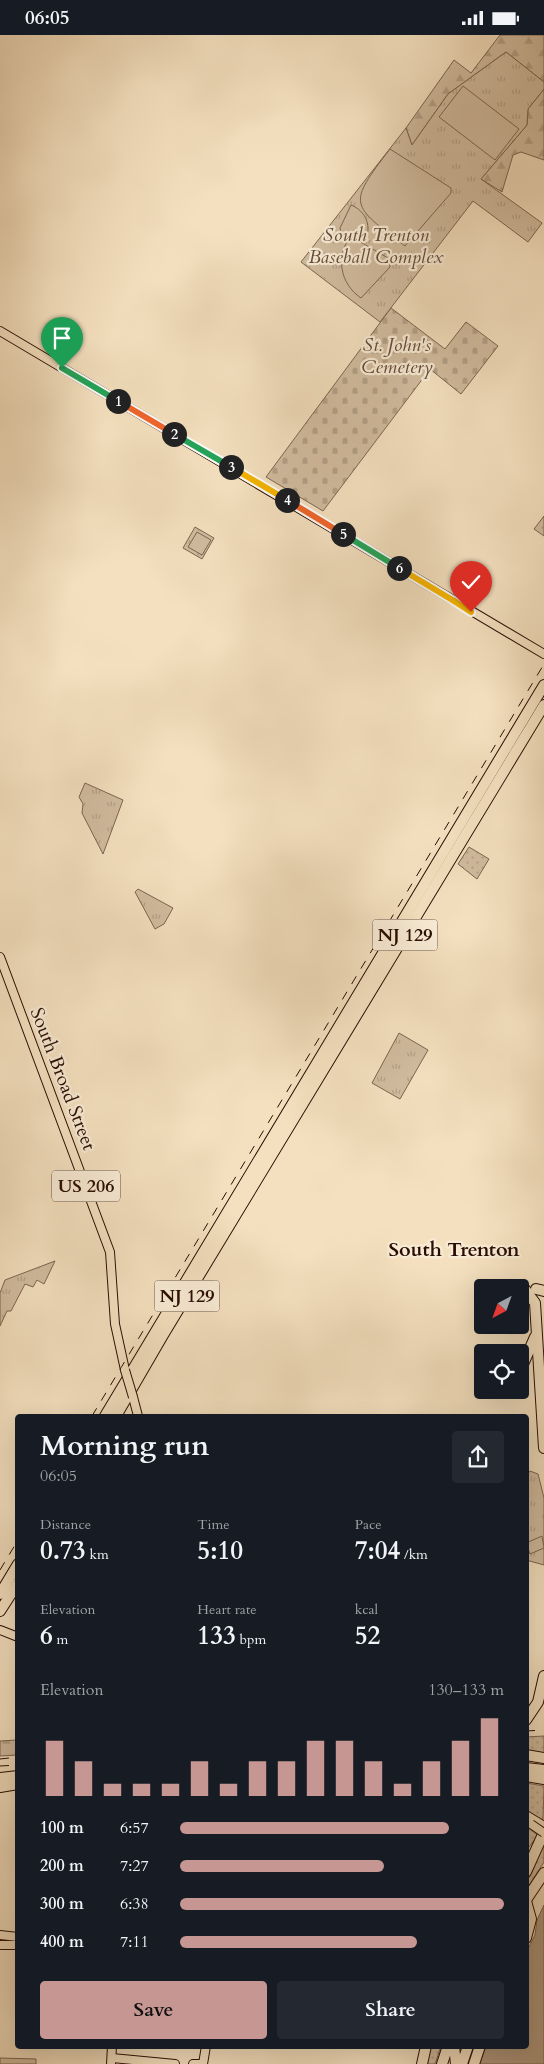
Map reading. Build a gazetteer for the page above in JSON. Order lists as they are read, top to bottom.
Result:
{
  "streets": {
    "highway": ["NJ 129"],
    "main road": ["South Broad Street", "US 206"]
  },
  "districts": ["South Trenton"],
  "parks": ["South Trenton Baseball Complex", "St. John's Cemetery"],
  "north": "bottom left",
  "page": {
    "status": "06:05",
    "pins": [
      "1",
      "2",
      "3",
      "4",
      "5",
      "6"
    ],
    "heading": ["Morning run", "06:05"],
    "stats": [
      ["Distance", "0.73 km"],
      ["Time", "5:10"],
      ["Pace", "7:04 /km"],
      ["Elevation", "6 m"],
      ["Heart rate", "133 bpm"],
      ["kcal", "52"]
    ],
    "chart": ["Elevation", "130–133 m"],
    "list": [
      {
        "name": "100 m",
        "note": "6:57"
      },
      {
        "name": "200 m",
        "note": "7:27"
      },
      {
        "name": "300 m",
        "note": "6:38"
      },
      {
        "name": "400 m",
        "note": "7:11"
      }
    ],
    "buttons": ["Save", "Share"]
  }
}
